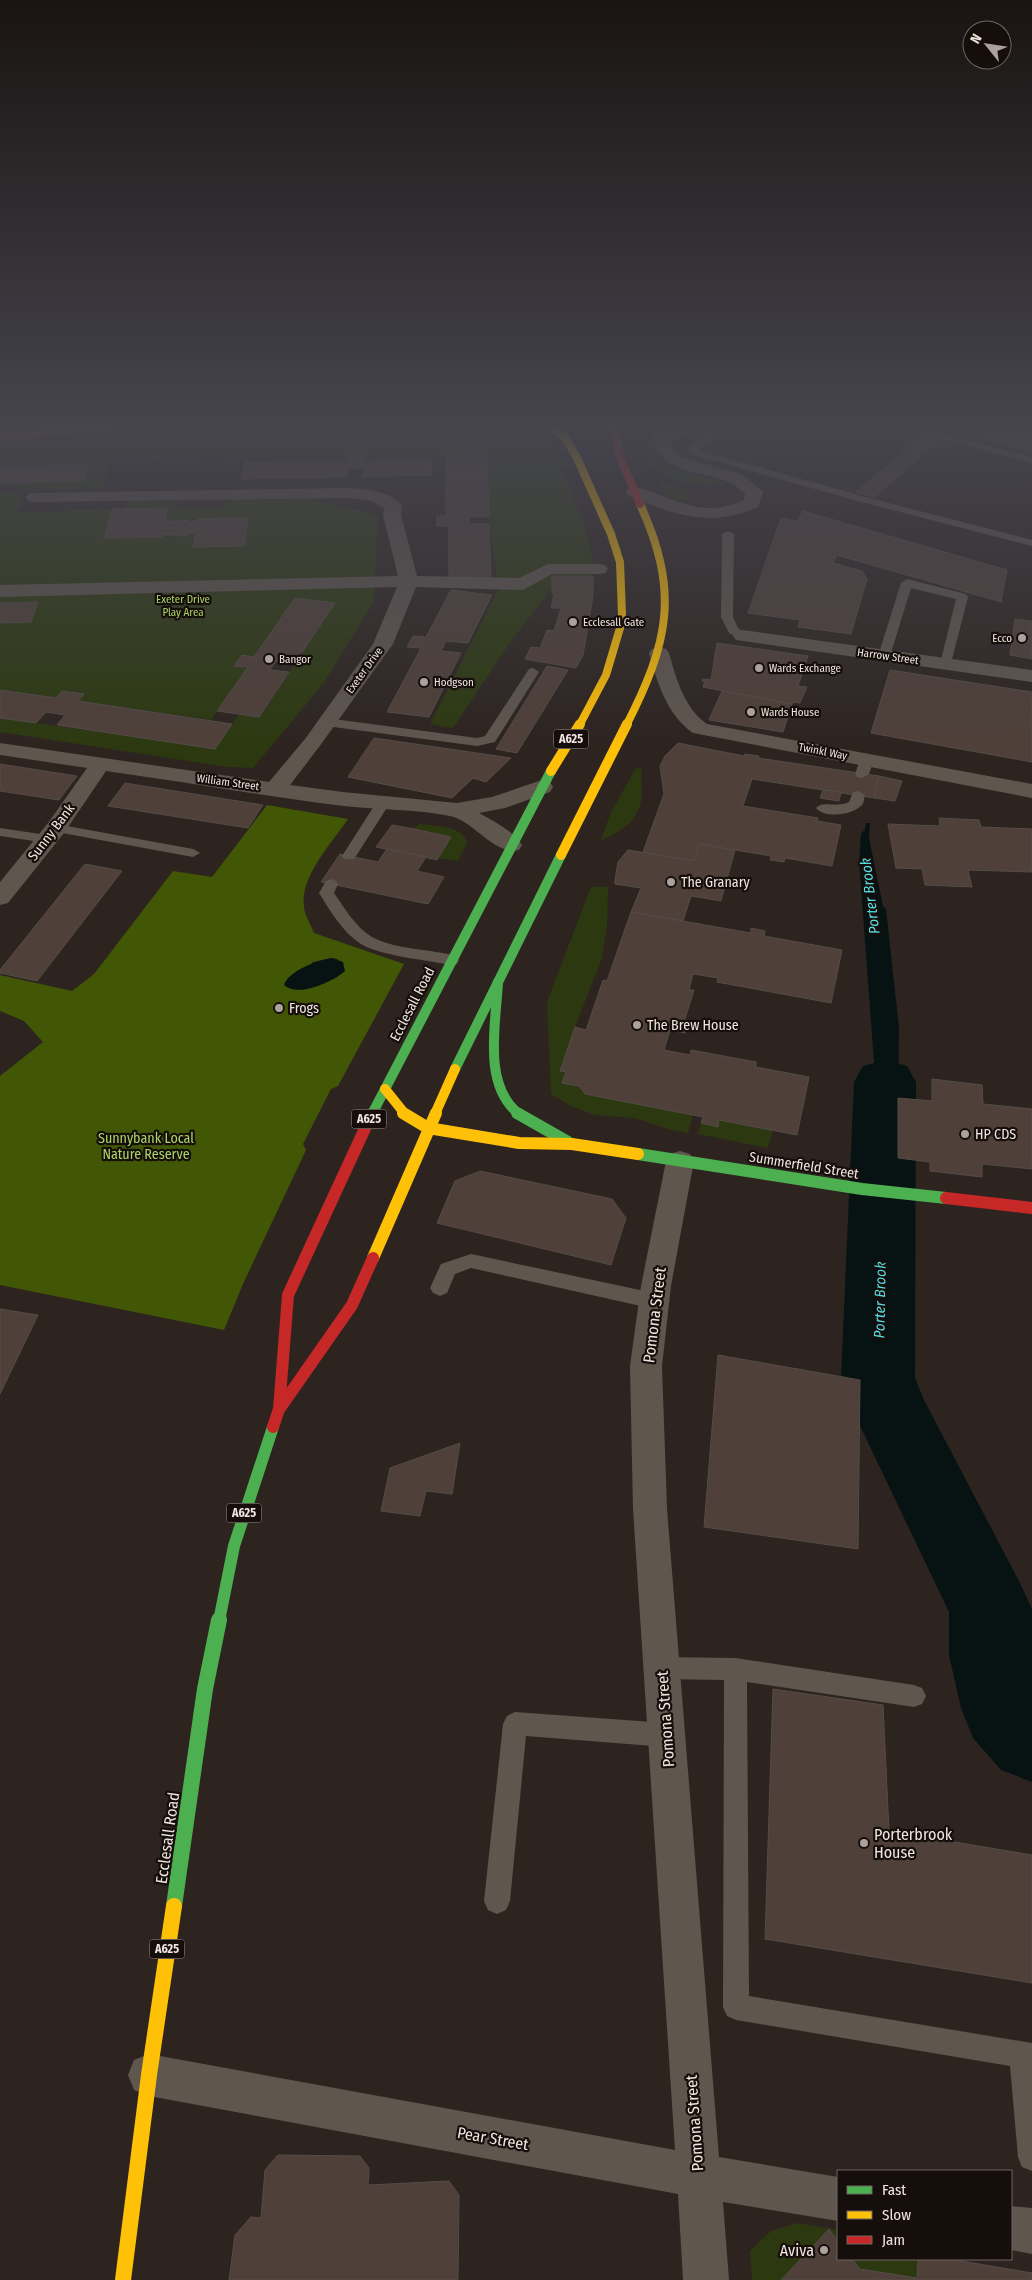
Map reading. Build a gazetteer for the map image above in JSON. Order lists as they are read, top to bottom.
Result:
{
  "streets": {
    "main road": ["A625", "Ecclesall Road", "Summerfield Street"],
    "street": [
      "Harrow Street",
      "Exeter Drive",
      "Twinkl Way",
      "William Street",
      "Sunny Bank",
      "Pomona Street",
      "Pear Street"
    ]
  },
  "crossings": [
    ["Exeter Drive", "William Street"],
    ["Twinkl Way", "Ecclesall Road"],
    ["William Street", "Sunny Bank"],
    ["William Street", "Ecclesall Road"],
    ["Ecclesall Road", "Summerfield Street"],
    ["Ecclesall Road", "Pear Street"],
    ["Summerfield Street", "Pomona Street"],
    ["Pomona Street", "Pear Street"]
  ],
  "water": ["Porter Brook"],
  "parks": ["Exeter Drive Play Area", "Sunnybank Local Nature Reserve"],
  "places": [
    "Ecclesall Gate",
    "Ecco",
    "Bangor",
    "Wards Exchange",
    "Hodgson",
    "Wards House",
    "The Granary",
    "Frogs",
    "The Brew House",
    "HP CDS",
    "Porterbrook House",
    "Aviva"
  ],
  "legend": ["Fast", "Slow", "Jam"],
  "north": "top left"
}
